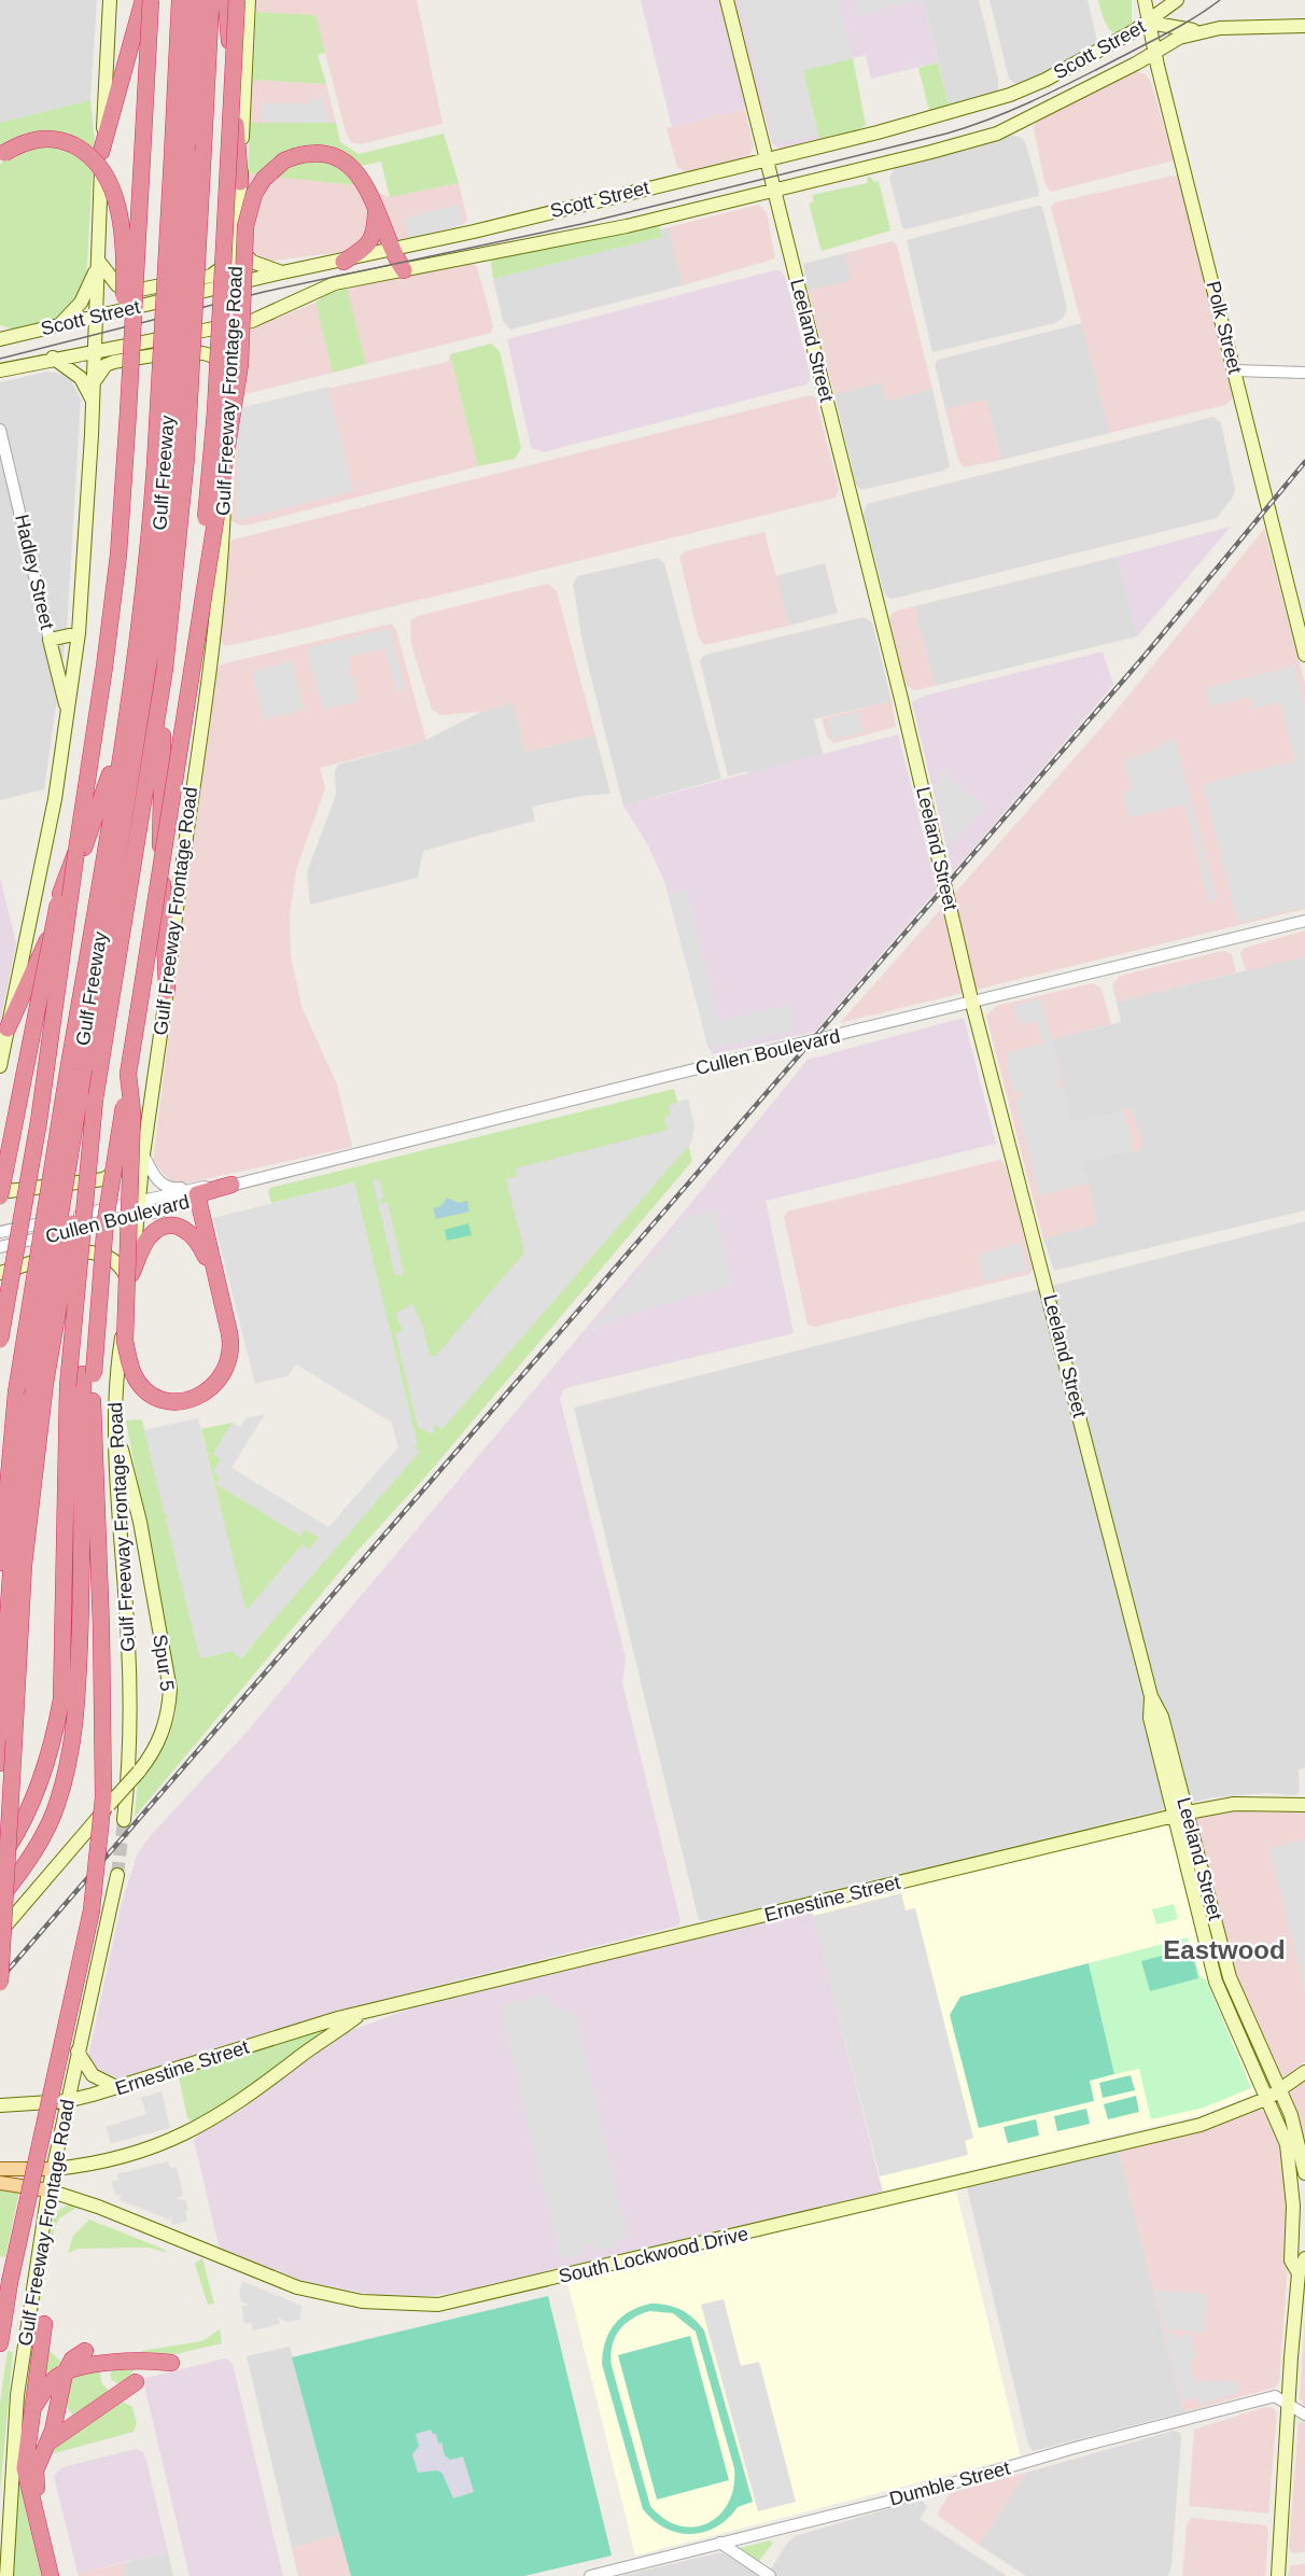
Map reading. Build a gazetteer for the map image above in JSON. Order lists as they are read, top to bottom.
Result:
{
  "streets": {
    "highway": ["Gulf Freeway"],
    "main road": [
      "Scott Street",
      "Polk Street",
      "Leeland Street",
      "Gulf Freeway Frontage Road",
      "Spur 5",
      "Ernestine Street",
      "South Lockwood Drive"
    ],
    "street": ["Hadley Street", "Cullen Boulevard", "Dumble Street"]
  },
  "crossings": [
    ["Scott Street", "Polk Street"],
    ["Scott Street", "Leeland Street"],
    ["Scott Street", "Gulf Freeway Frontage Road"],
    ["Leeland Street", "Cullen Boulevard"],
    ["Leeland Street", "Ernestine Street"],
    ["Leeland Street", "South Lockwood Drive"],
    ["Gulf Freeway Frontage Road", "Cullen Boulevard"],
    ["Gulf Freeway Frontage Road", "Spur 5"],
    ["Gulf Freeway Frontage Road", "Ernestine Street"],
    ["Gulf Freeway Frontage Road", "South Lockwood Drive"]
  ],
  "districts": ["Eastwood"]
}
